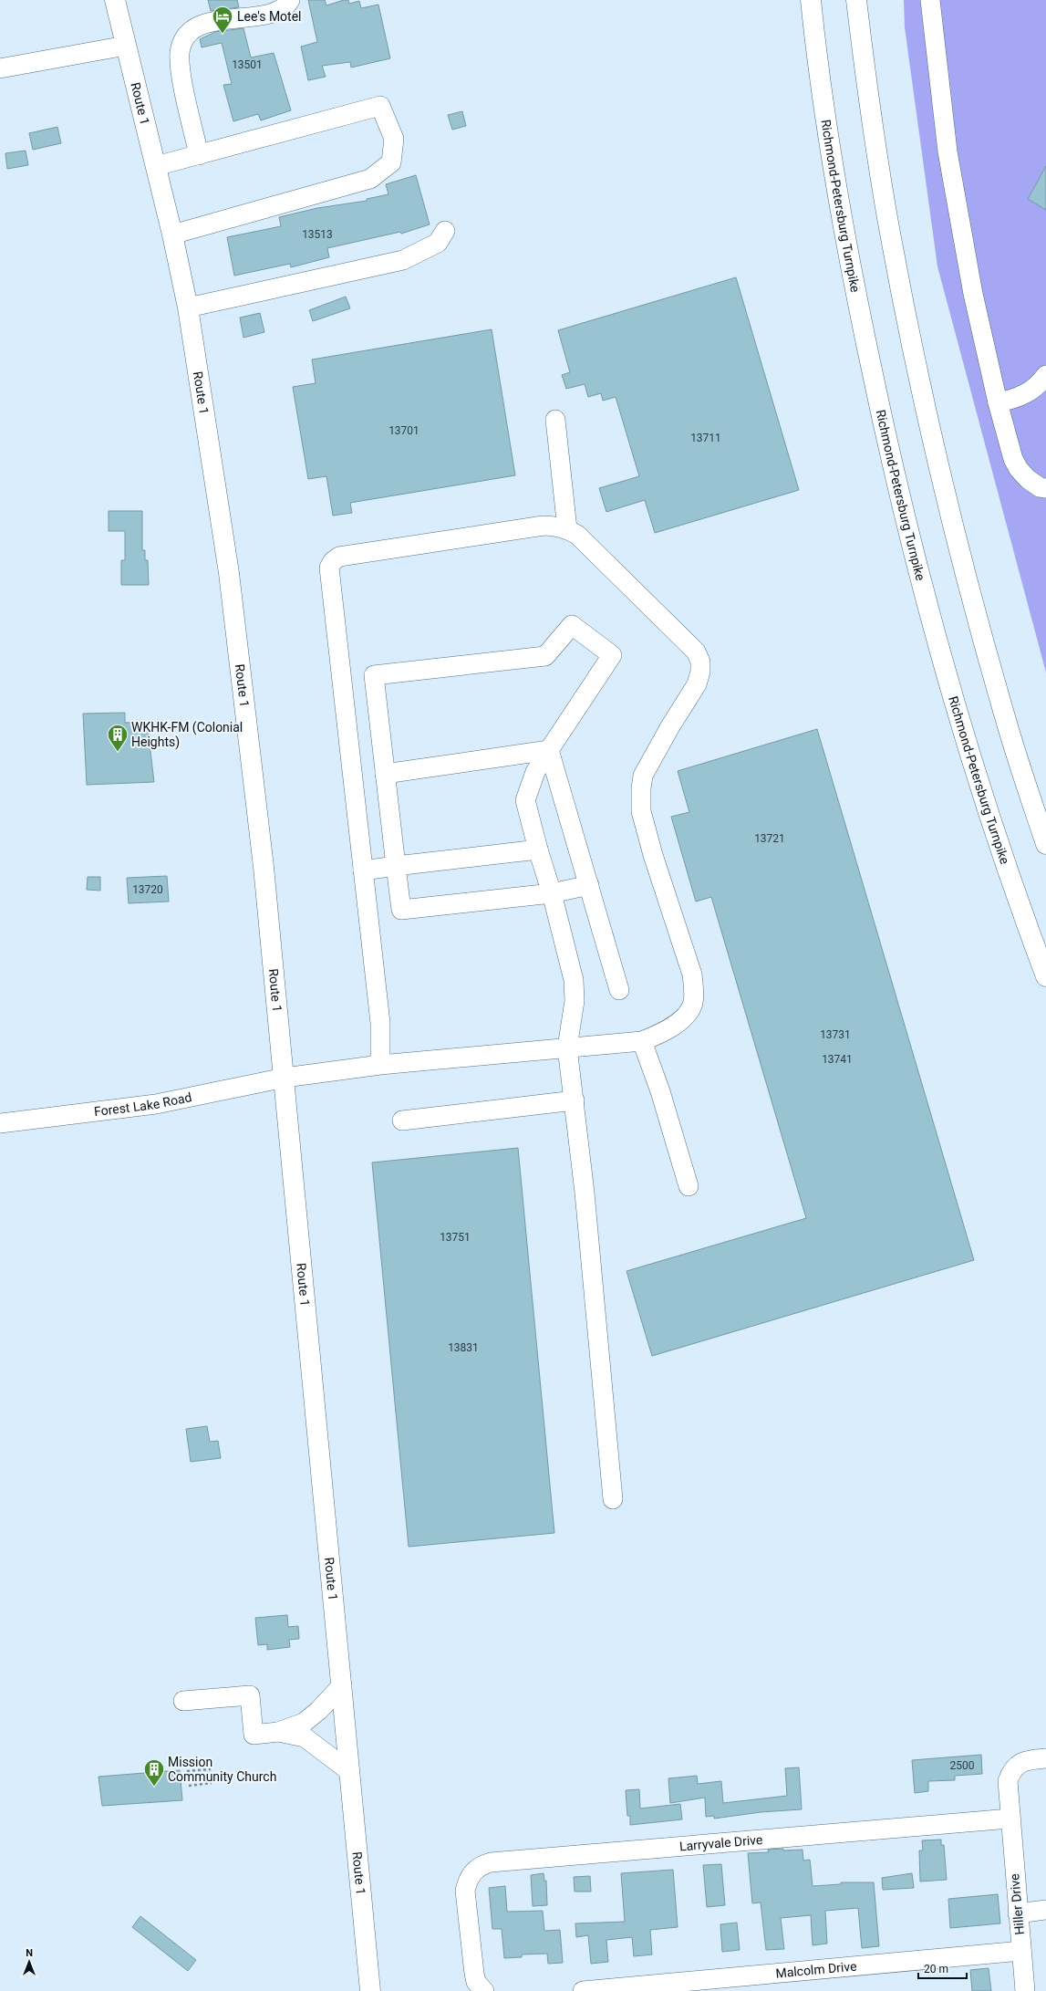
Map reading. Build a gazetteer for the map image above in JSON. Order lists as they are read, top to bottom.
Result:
{
  "streets": {
    "main road": ["Route 1", "Richmond-Petersburg Turnpike"],
    "street": [
      "Forest Lake Road",
      "Larryvale Drive",
      "Hiller Drive",
      "Malcolm Drive"
    ]
  },
  "crossings": [
    ["Route 1", "Forest Lake Road"],
    ["Larryvale Drive", "Hiller Drive"],
    ["Hiller Drive", "Malcolm Drive"]
  ],
  "places": {
    "hotel": ["Lee's Motel"],
    "building": ["WKHK-FM (Colonial Heights)", "Mission Community Church"]
  },
  "house_numbers": [
    "13501",
    "13513",
    "13701",
    "13711",
    "13721",
    "13720",
    "13731",
    "13741",
    "13751",
    "13831",
    "2500"
  ],
  "scale_bar": "20 m",
  "north": "top"
}
